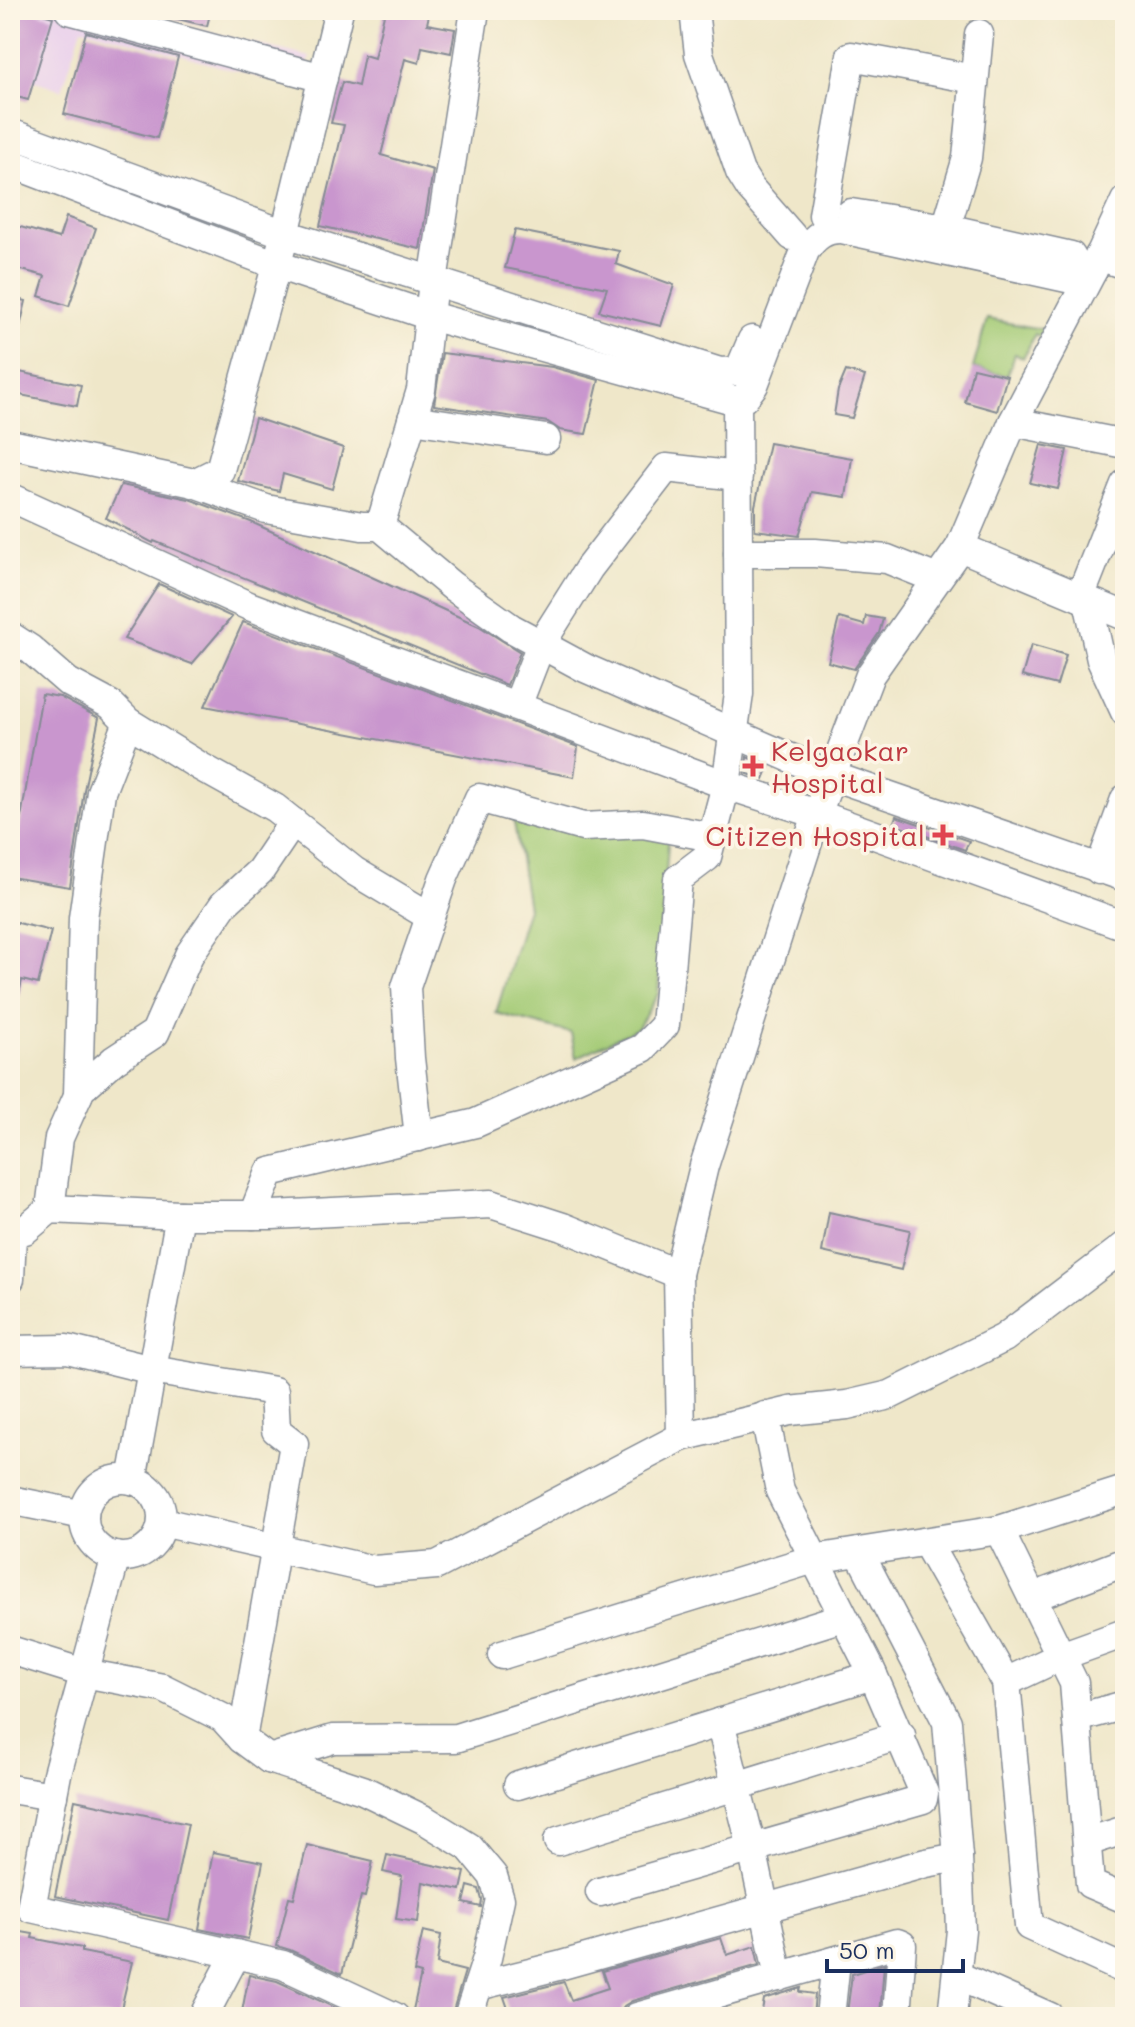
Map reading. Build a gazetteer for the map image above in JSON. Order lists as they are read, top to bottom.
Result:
{
  "places": {
    "health": ["Kelgaokar Hospital", "Citizen Hospital"]
  },
  "scale_bar": "50 m"
}
